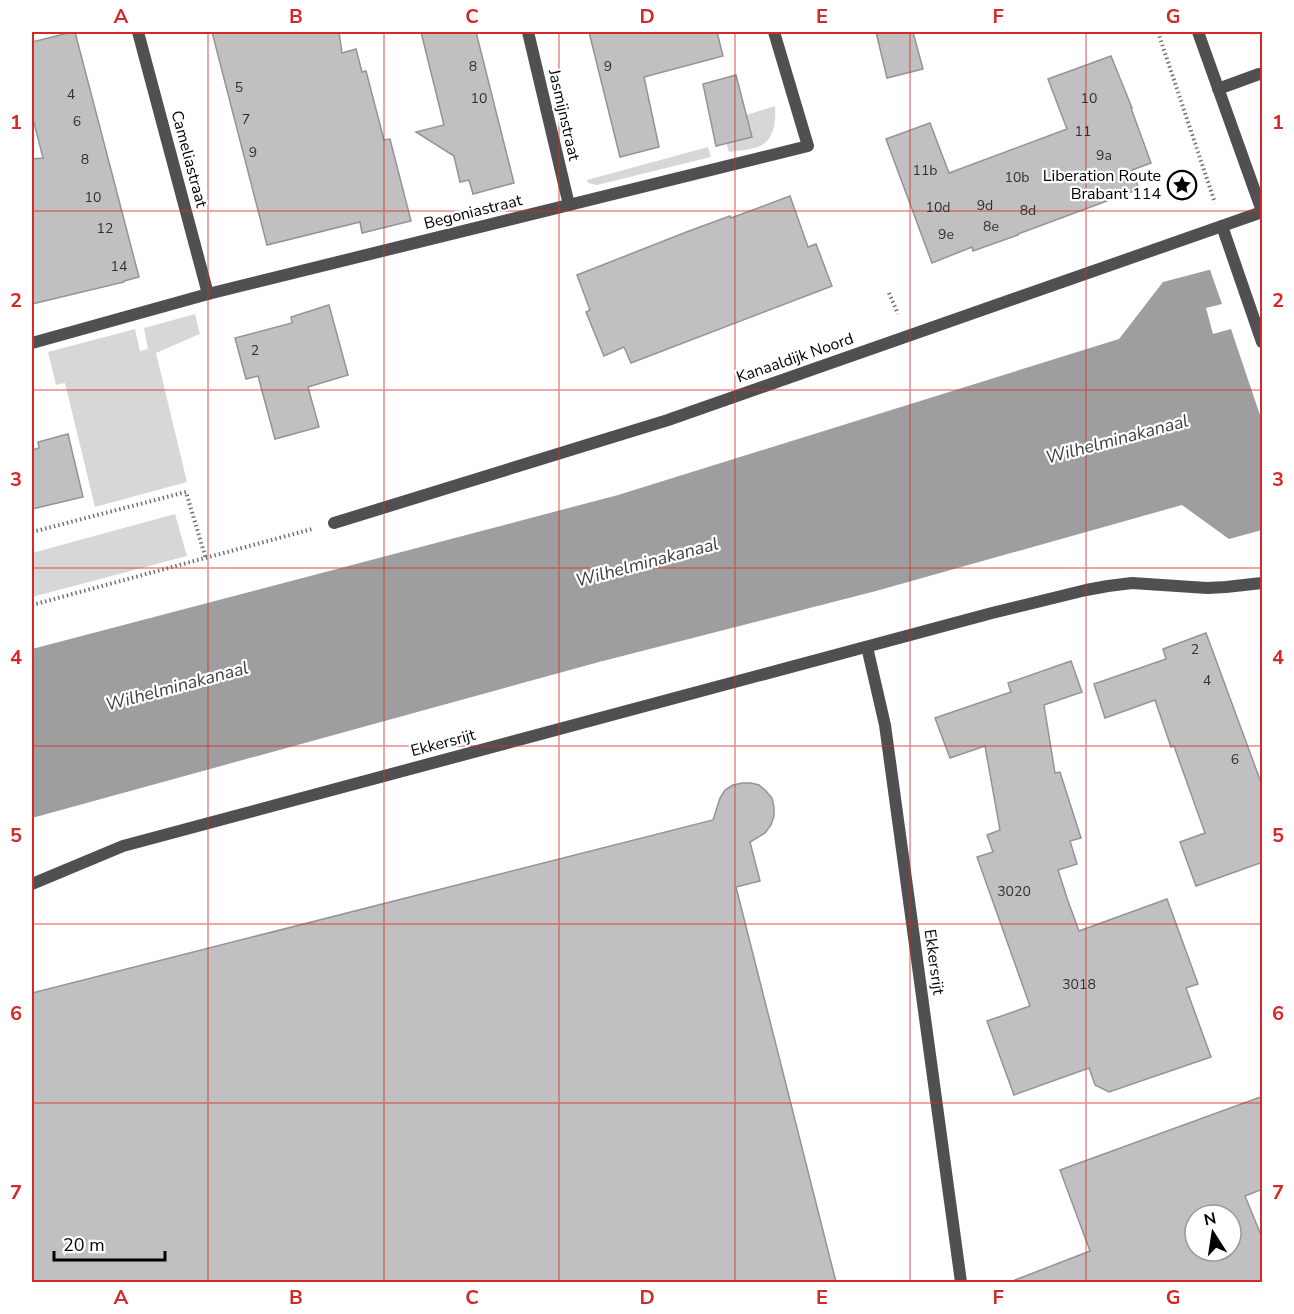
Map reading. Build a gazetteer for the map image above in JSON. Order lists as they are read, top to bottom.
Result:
{
  "streets": {
    "street": [
      "Jasmijnstraat",
      "Cameliastraat",
      "Begoniastraat",
      "Kanaaldijk Noord",
      "Ekkersrijt"
    ]
  },
  "crossings": [
    ["Jasmijnstraat", "Begoniastraat"],
    ["Cameliastraat", "Begoniastraat"]
  ],
  "water": ["Wilhelminakanaal"],
  "places": {
    "place": ["Liberation Route Brabant 114"]
  },
  "house_numbers": [
    "8",
    "9",
    "5",
    "4",
    "10",
    "10",
    "7",
    "6",
    "11",
    "9",
    "9a",
    "8",
    "11b",
    "10b",
    "10",
    "9d",
    "10d",
    "8d",
    "8e",
    "12",
    "9e",
    "14",
    "2",
    "2",
    "4",
    "6",
    "3020",
    "3018"
  ],
  "scale_bar": "20 m",
  "north": "top",
  "grid": {
    "columns": [
      "A",
      "B",
      "C",
      "D",
      "E",
      "F",
      "G"
    ],
    "rows": [
      "1",
      "2",
      "3",
      "4",
      "5",
      "6",
      "7"
    ]
  }
}
